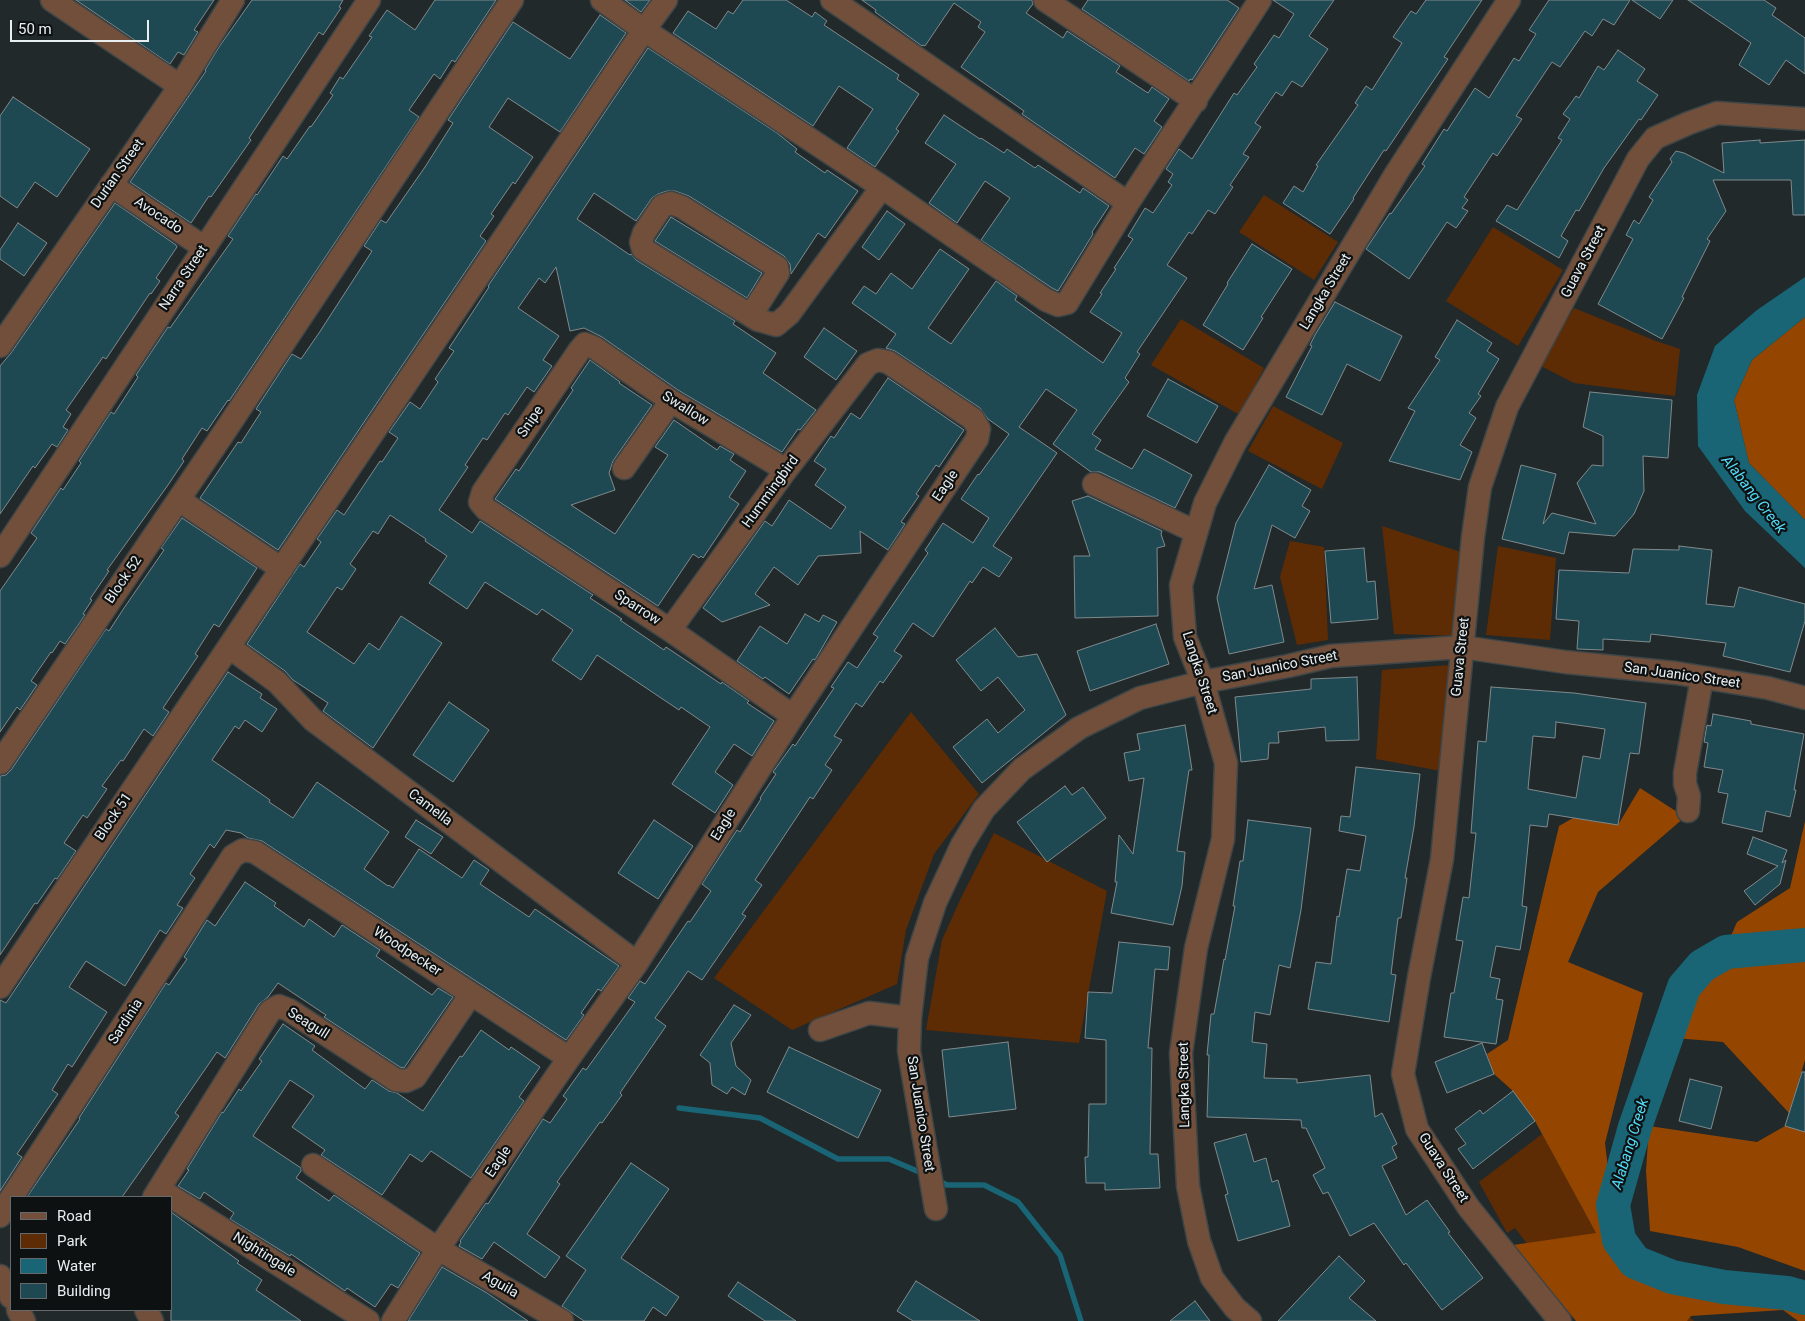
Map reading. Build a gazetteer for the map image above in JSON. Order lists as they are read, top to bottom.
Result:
{
  "streets": {
    "street": [
      "Durian Street",
      "Avocado",
      "Guava Street",
      "Narra Street",
      "Langka Street",
      "Swallow",
      "Snipe",
      "Eagle",
      "Hummingbird",
      "Block 52",
      "Sparrow",
      "San Juanico Street",
      "Camella",
      "Block 51",
      "Woodpecker",
      "Sardinia",
      "Seagull",
      "Nightingale",
      "Aguila"
    ]
  },
  "crossings": [
    ["Durian Street", "Avocado"],
    ["Avocado", "Narra Street"],
    ["Guava Street", "San Juanico Street"],
    ["Langka Street", "San Juanico Street"],
    ["Swallow", "Snipe"],
    ["Swallow", "Hummingbird"],
    ["Snipe", "Sparrow"],
    ["Eagle", "Hummingbird"],
    ["Eagle", "Sparrow"],
    ["Eagle", "Camella"],
    ["Eagle", "Woodpecker"],
    ["Eagle", "Aguila"],
    ["Hummingbird", "Sparrow"],
    ["Camella", "Block 51"],
    ["Woodpecker", "Sardinia"],
    ["Woodpecker", "Seagull"]
  ],
  "water": ["Alabang Creek"],
  "legend": [
    "Road",
    "Park",
    "Water",
    "Building"
  ],
  "scale_bar": "50 m"
}
